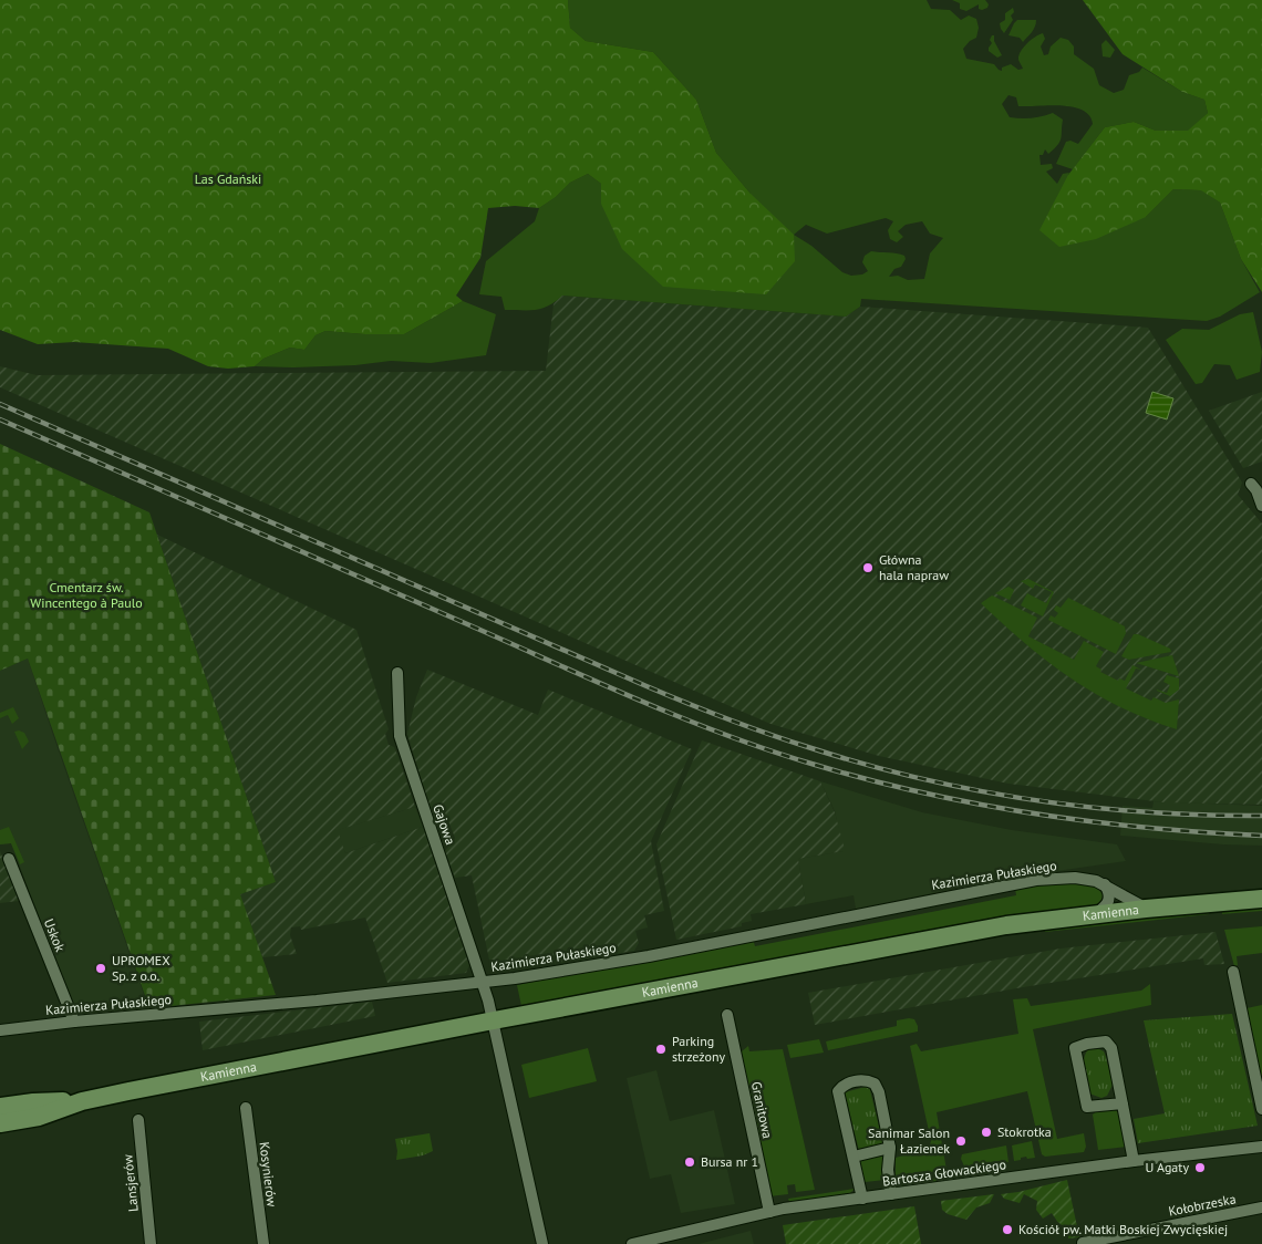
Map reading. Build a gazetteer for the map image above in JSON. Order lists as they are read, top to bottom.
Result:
{
  "streets": {
    "main road": ["Kamienna"],
    "street": [
      "Gajowa",
      "Kazimierza Pułaskiego",
      "Uskok",
      "Granitowa",
      "Bartosza Głowackiego",
      "Kosynierów",
      "Lansjerów",
      "Kołobrzeska"
    ]
  },
  "crossings": [
    ["Gajowa", "Kazimierza Pułaskiego"],
    ["Gajowa", "Kamienna"],
    ["Kazimierza Pułaskiego", "Kamienna"],
    ["Kazimierza Pułaskiego", "Uskok"],
    ["Granitowa", "Bartosza Głowackiego"]
  ],
  "parks": ["Las Gdański", "Cmentarz św. Wincentego à Paulo"],
  "places": [
    "Główna hala napraw",
    "UPROMEX Sp. z o.o.",
    "Parking strzeżony",
    "Stokrotka",
    "Sanimar Salon Łazienek",
    "Bursa nr 1",
    "U Agaty",
    "Kościół pw. Matki Boskiej Zwycięskiej"
  ]
}
